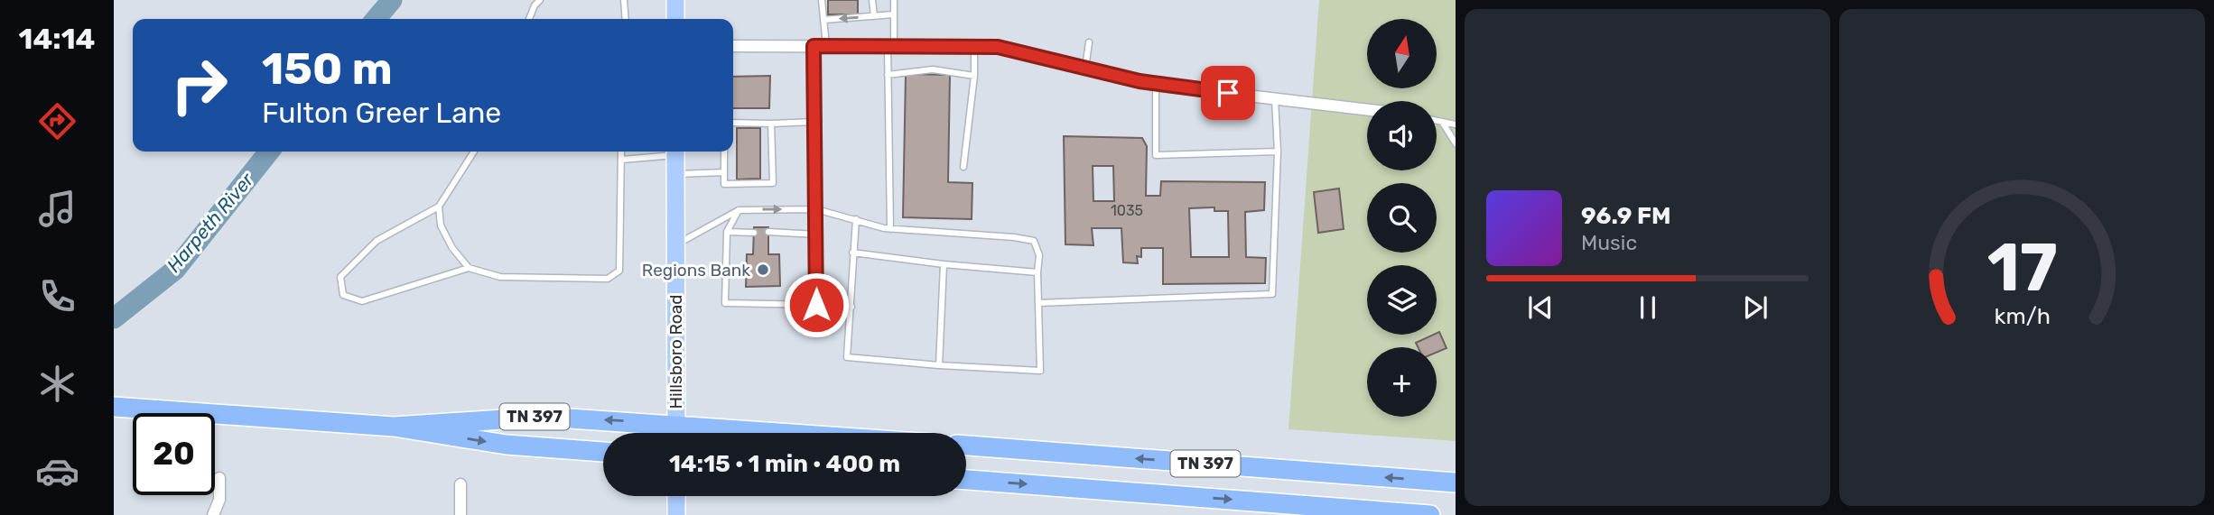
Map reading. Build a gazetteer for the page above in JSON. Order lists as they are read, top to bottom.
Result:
{
  "streets": {
    "highway": ["TN 397"],
    "main road": ["Hillsboro Road"]
  },
  "crossings": [
    ["Hillsboro Road", "TN 397"]
  ],
  "water": ["Harpeth River"],
  "places": ["Regions Bank"],
  "house_numbers": ["1035"],
  "north": "top",
  "page": {
    "tabs": "14:14",
    "map_buttons": "+",
    "turn": ["150 m", "Fulton Greer Lane"],
    "song": ["96.9 FM", "Music"],
    "limit": "20",
    "trip": "14:15 · 1 min · 400 m",
    "gauge": ["17", "km/h"]
  }
}
